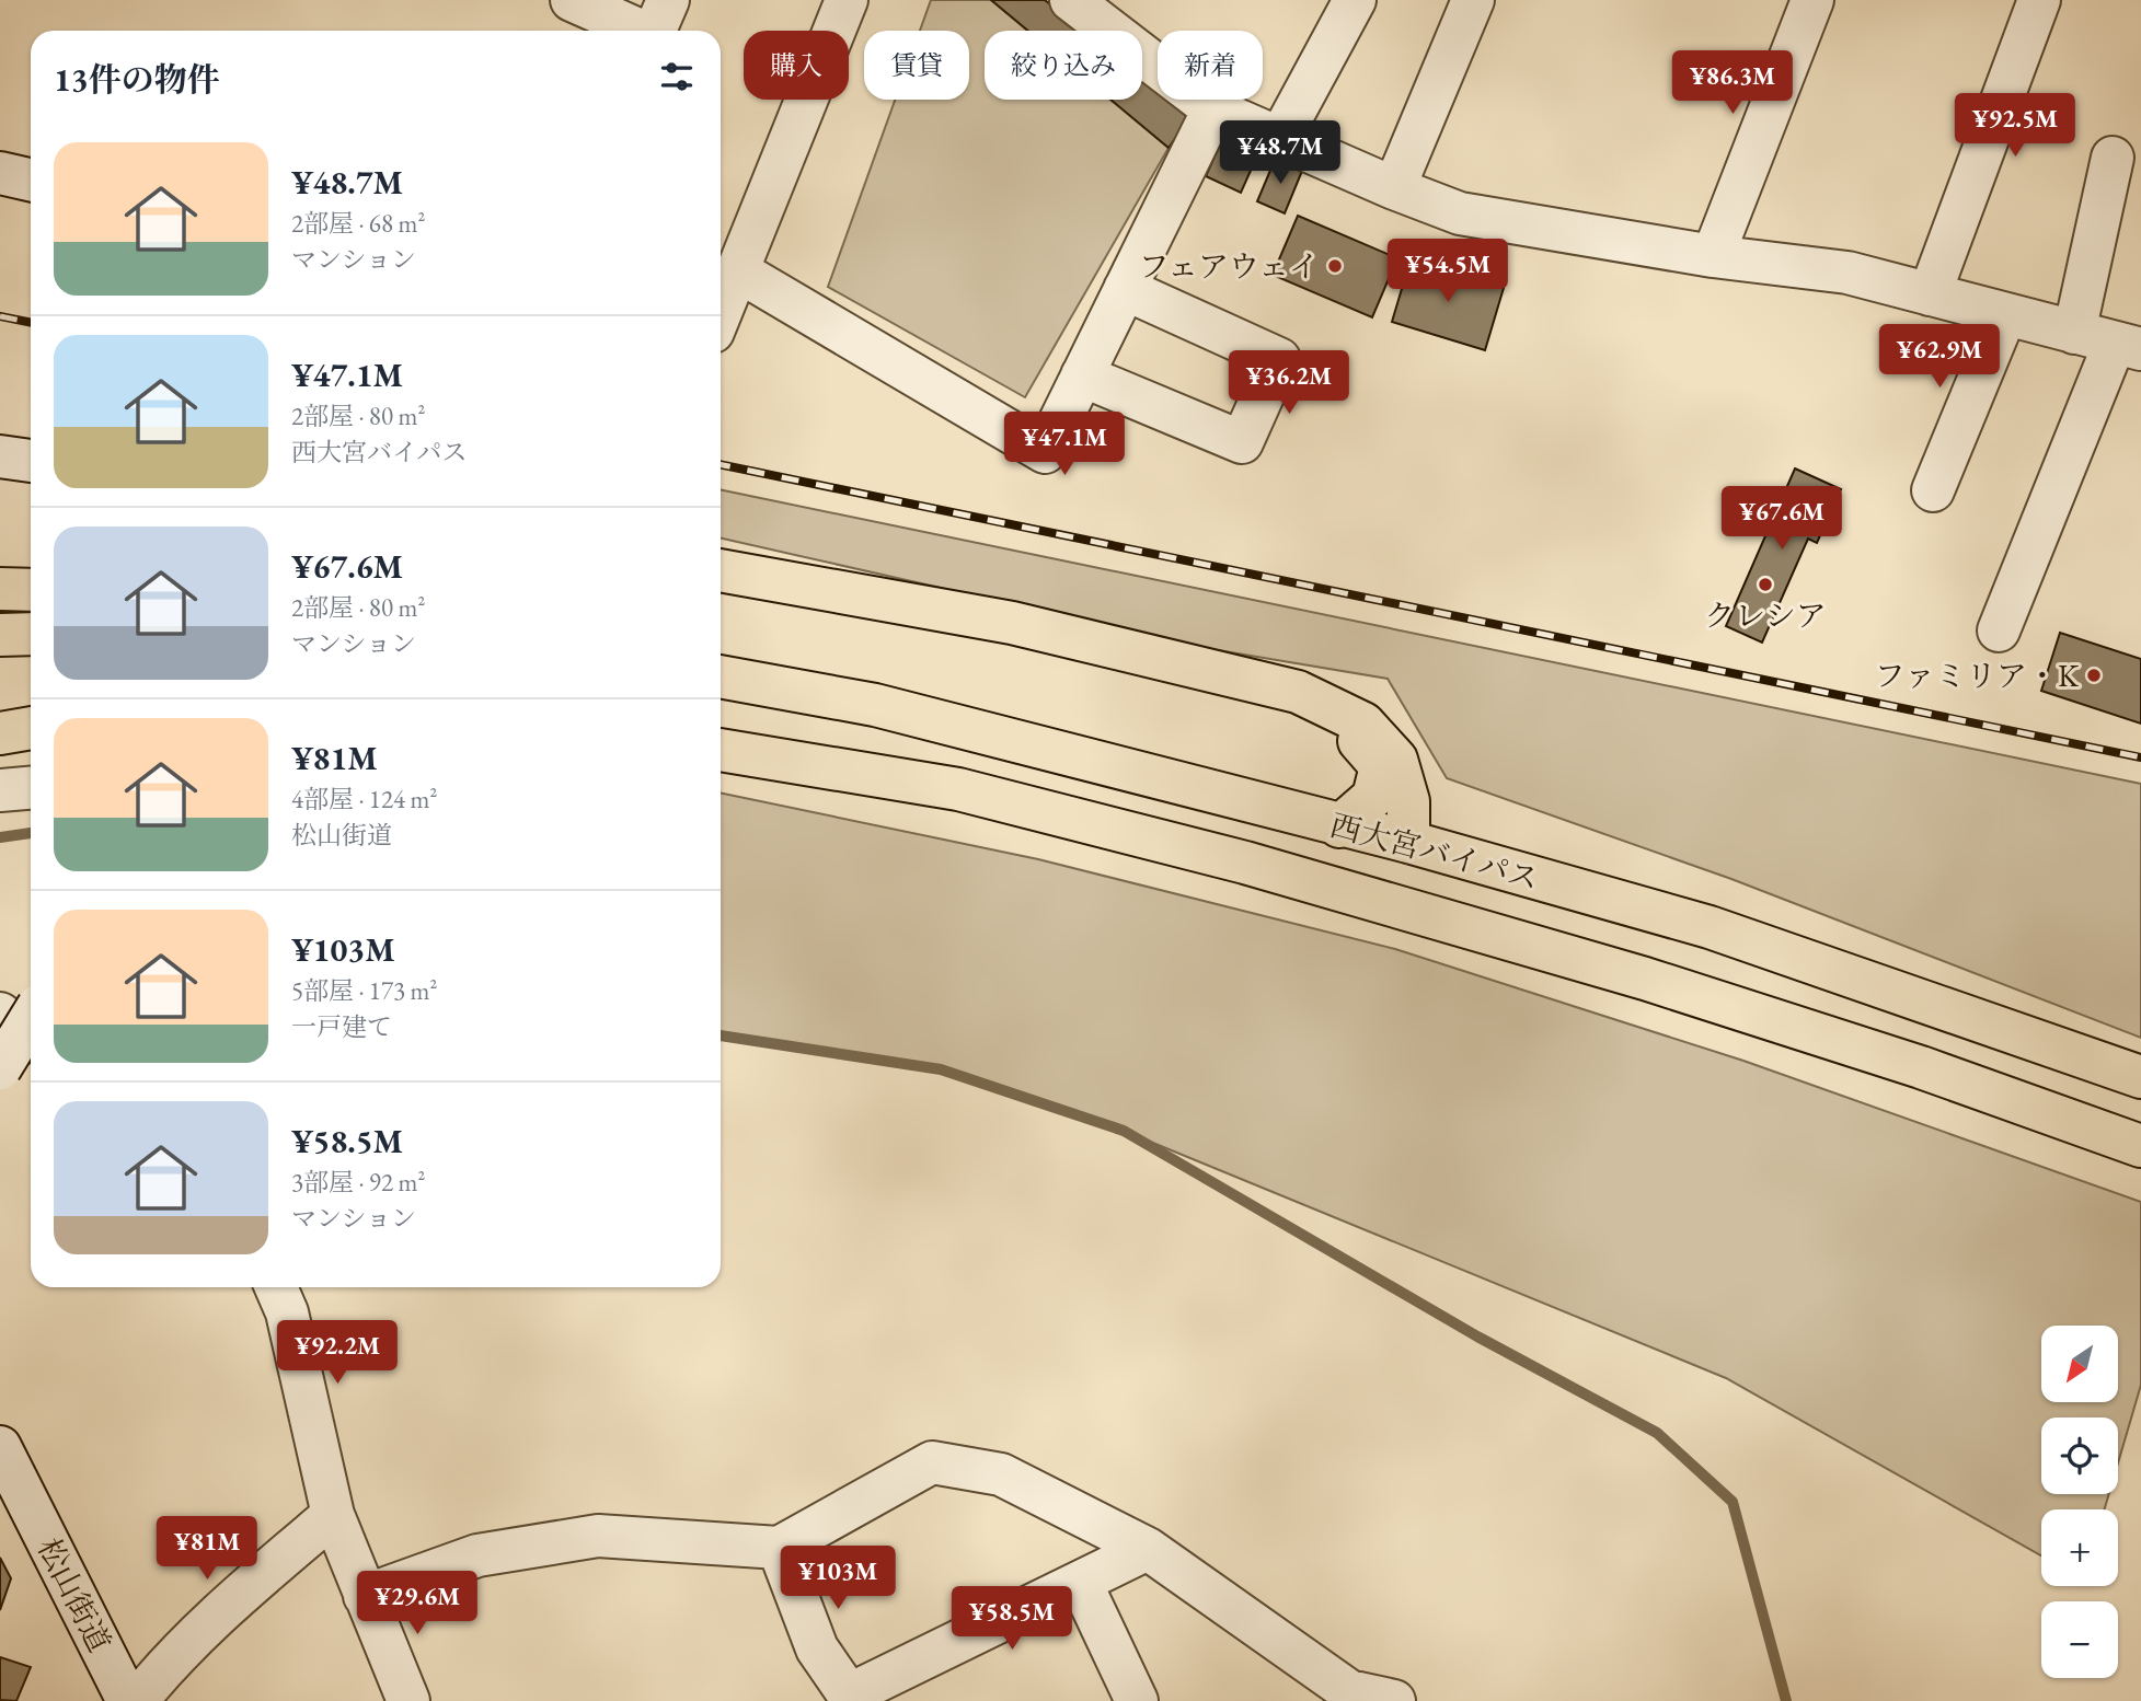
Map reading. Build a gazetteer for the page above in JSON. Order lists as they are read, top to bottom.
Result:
{
  "streets": {
    "highway": ["西大宮バイパス"],
    "street": ["松山街道"]
  },
  "places": ["フェアウェイ", "クレシア", "ファミリア・K"],
  "north": "bottom left",
  "page": {
    "chip": [
      "購入",
      "賃貸",
      "絞り込み",
      "新着"
    ],
    "heading": "13件の物件",
    "price": [
      "¥86.3M",
      "¥92.5M",
      "¥48.7M",
      "¥54.5M",
      "¥62.9M",
      "¥36.2M",
      "¥47.1M",
      "¥67.6M",
      "¥92.2M",
      "¥81M",
      "¥103M",
      "¥29.6M",
      "¥58.5M"
    ],
    "list": [
      {
        "name": "¥48.7M",
        "note": "2部屋 · 68 m² · マンション"
      },
      {
        "name": "¥47.1M",
        "note": "2部屋 · 80 m² · 西大宮バイパス"
      },
      {
        "name": "¥67.6M",
        "note": "2部屋 · 80 m² · マンション"
      },
      {
        "name": "¥81M",
        "note": "4部屋 · 124 m² · 松山街道"
      },
      {
        "name": "¥103M",
        "note": "5部屋 · 173 m² · 一戸建て"
      },
      {
        "name": "¥58.5M",
        "note": "3部屋 · 92 m² · マンション"
      }
    ],
    "map_buttons": ["+", "−"]
  }
}
